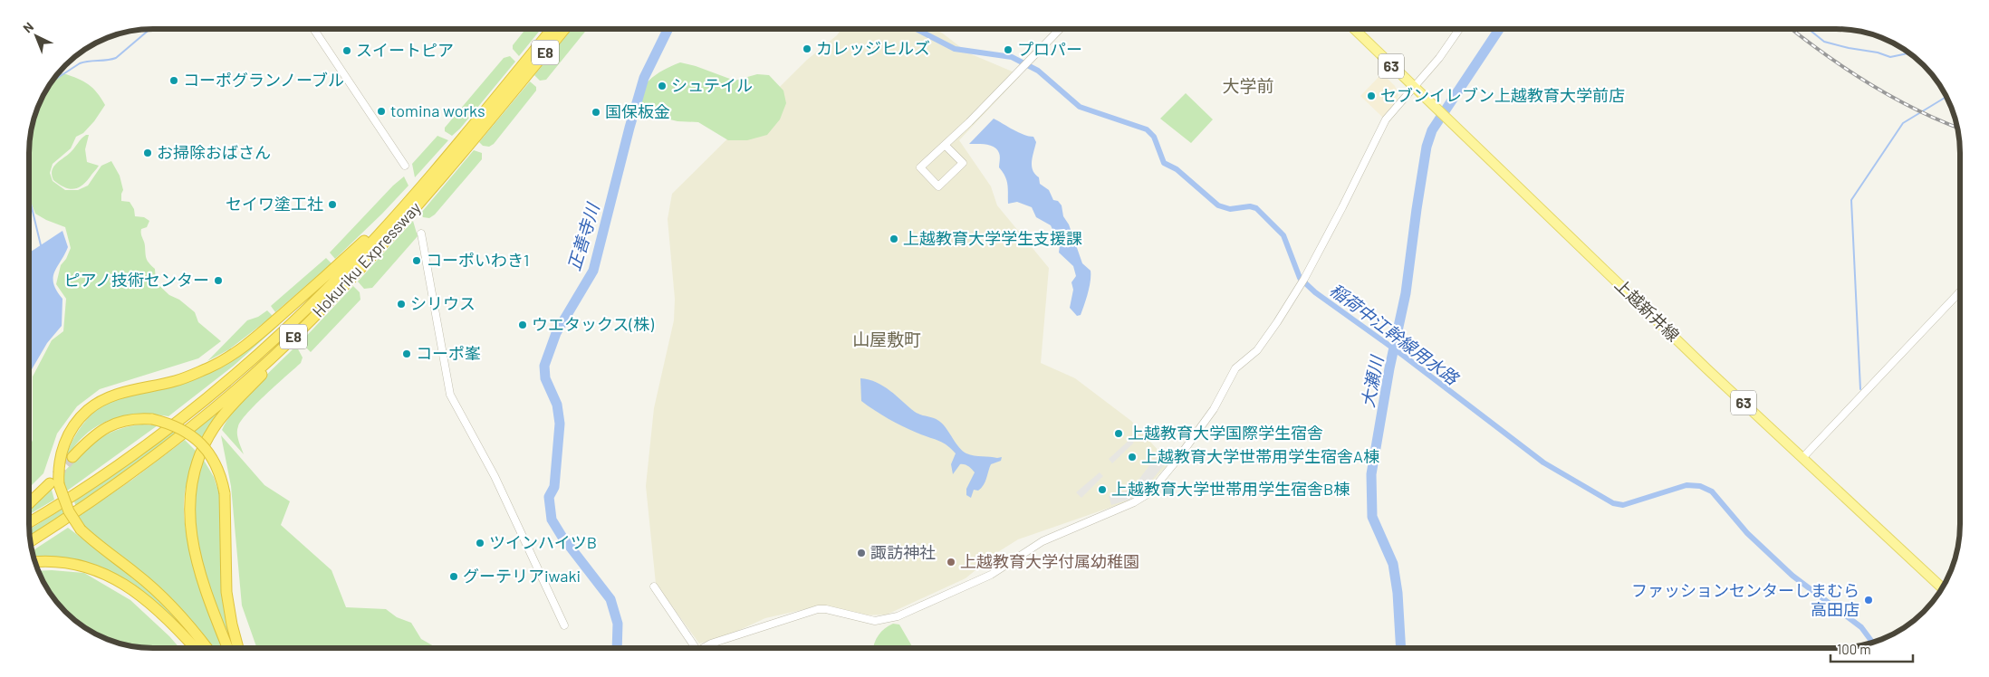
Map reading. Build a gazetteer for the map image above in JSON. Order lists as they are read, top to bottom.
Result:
{
  "streets": {
    "highway": ["E8", "Hokuriku Expressway"],
    "main road": ["63", "上越新井線"]
  },
  "districts": ["大学前", "山屋敷町"],
  "water": ["正善寺川", "稲荷中江幹線用水路", "大瀬川"],
  "places": [
    "カレッジヒルズ",
    "プロパー",
    "スイートピア",
    "コーポグランノーブル",
    "シュテイル",
    "セブンイレブン上越教育大学前店",
    "tomina works",
    "国保板金",
    "お掃除おばさん",
    "セイワ塗工社",
    "上越教育大学学生支援課",
    "コーポいわき1",
    "ピアノ技術センター",
    "シリウス",
    "ウエタックス(株)",
    "コーポ峯",
    "上越教育大学国際学生宿舎",
    "上越教育大学世帯用学生宿舎A棟",
    "上越教育大学世帯用学生宿舎B棟",
    "ツインハイツB",
    "諏訪神社",
    "上越教育大学付属幼稚園",
    "グーテリアiwaki",
    "ファッションセンターしまむら 高田店"
  ],
  "scale_bar": "100 m",
  "north": "top left"
}
